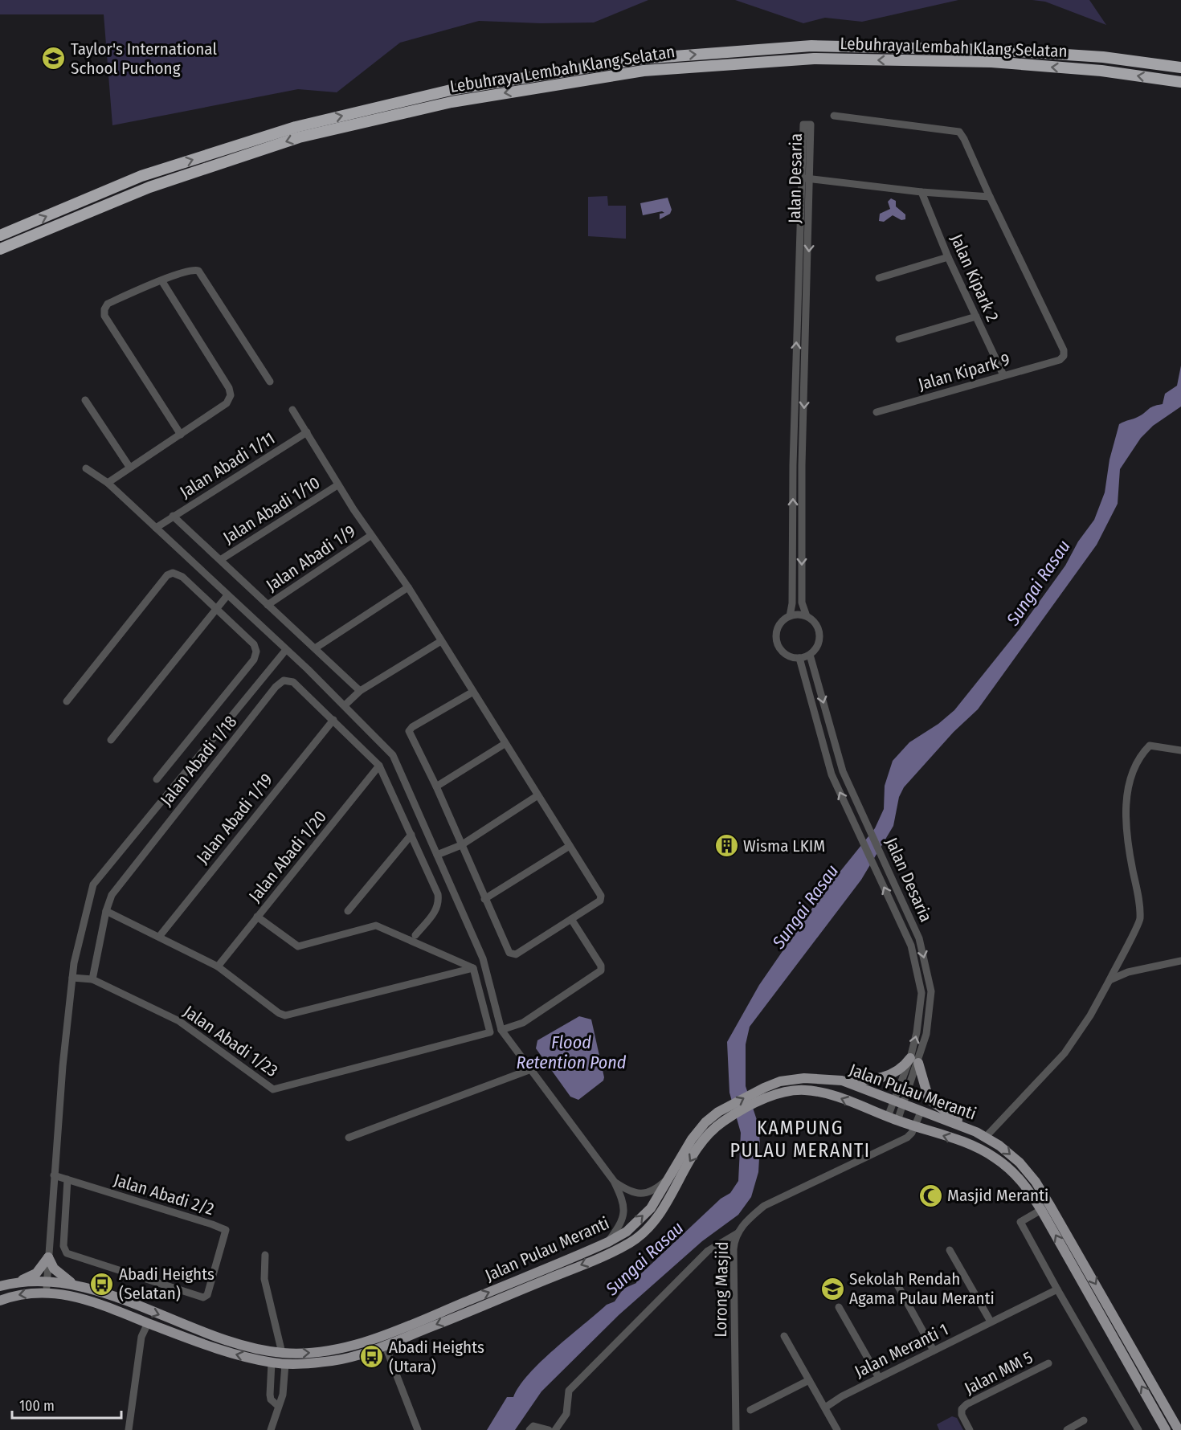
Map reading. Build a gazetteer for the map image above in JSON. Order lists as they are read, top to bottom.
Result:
{
  "streets": {
    "highway": ["Lebuhraya Lembah Klang Selatan"],
    "main road": ["Jalan Pulau Meranti"],
    "street": [
      "Jalan Desaria",
      "Jalan Kipark 2",
      "Jalan Kipark 9",
      "Jalan Abadi 1/11",
      "Jalan Abadi 1/10",
      "Jalan Abadi 1/9",
      "Jalan Abadi 1/18",
      "Jalan Abadi 1/19",
      "Jalan Abadi 1/20",
      "Jalan Abadi 1/23",
      "Jalan Abadi 2/2",
      "Lorong Masjid",
      "Jalan Meranti 1",
      "Jalan MM 5"
    ]
  },
  "crossings": [
    ["Jalan Desaria", "Jalan Pulau Meranti"],
    ["Jalan Kipark 2", "Jalan Kipark 9"],
    ["Jalan Abadi 1/18", "Jalan Abadi 1/19"],
    ["Jalan Abadi 1/18", "Jalan Abadi 1/20"],
    ["Jalan Abadi 1/18", "Jalan Abadi 1/23"],
    ["Jalan Pulau Meranti", "Lorong Masjid"]
  ],
  "districts": ["KAMPUNG PULAU MERANTI"],
  "water": ["Sungai Rasau", "Flood Retention Pond"],
  "places": {
    "school or university": ["Taylor's International School Puchong", "Sekolah Rendah Agama Pulau Meranti"],
    "building": ["Wisma LKIM"],
    "mosque": ["Masjid Meranti"],
    "bus stop": ["Abadi Heights (Selatan)", "Abadi Heights (Utara)"]
  },
  "scale_bar": "100 m"
}
